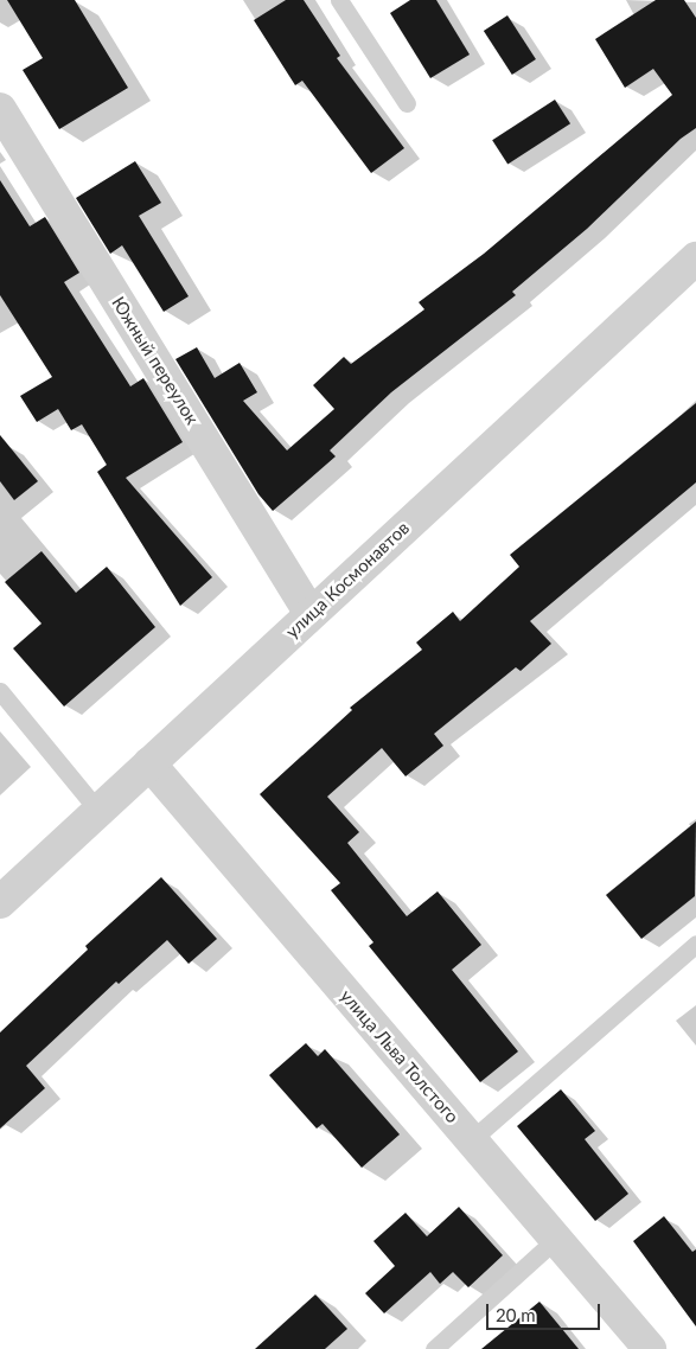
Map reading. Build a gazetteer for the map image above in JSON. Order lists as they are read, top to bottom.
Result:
{
  "streets": {
    "street": ["Южный переулок", "улица Космонавтов", "улица Льва Толстого"]
  },
  "crossings": [
    ["Южный переулок", "улица Космонавтов"],
    ["улица Космонавтов", "улица Льва Толстого"]
  ],
  "scale_bar": "20 m"
}
